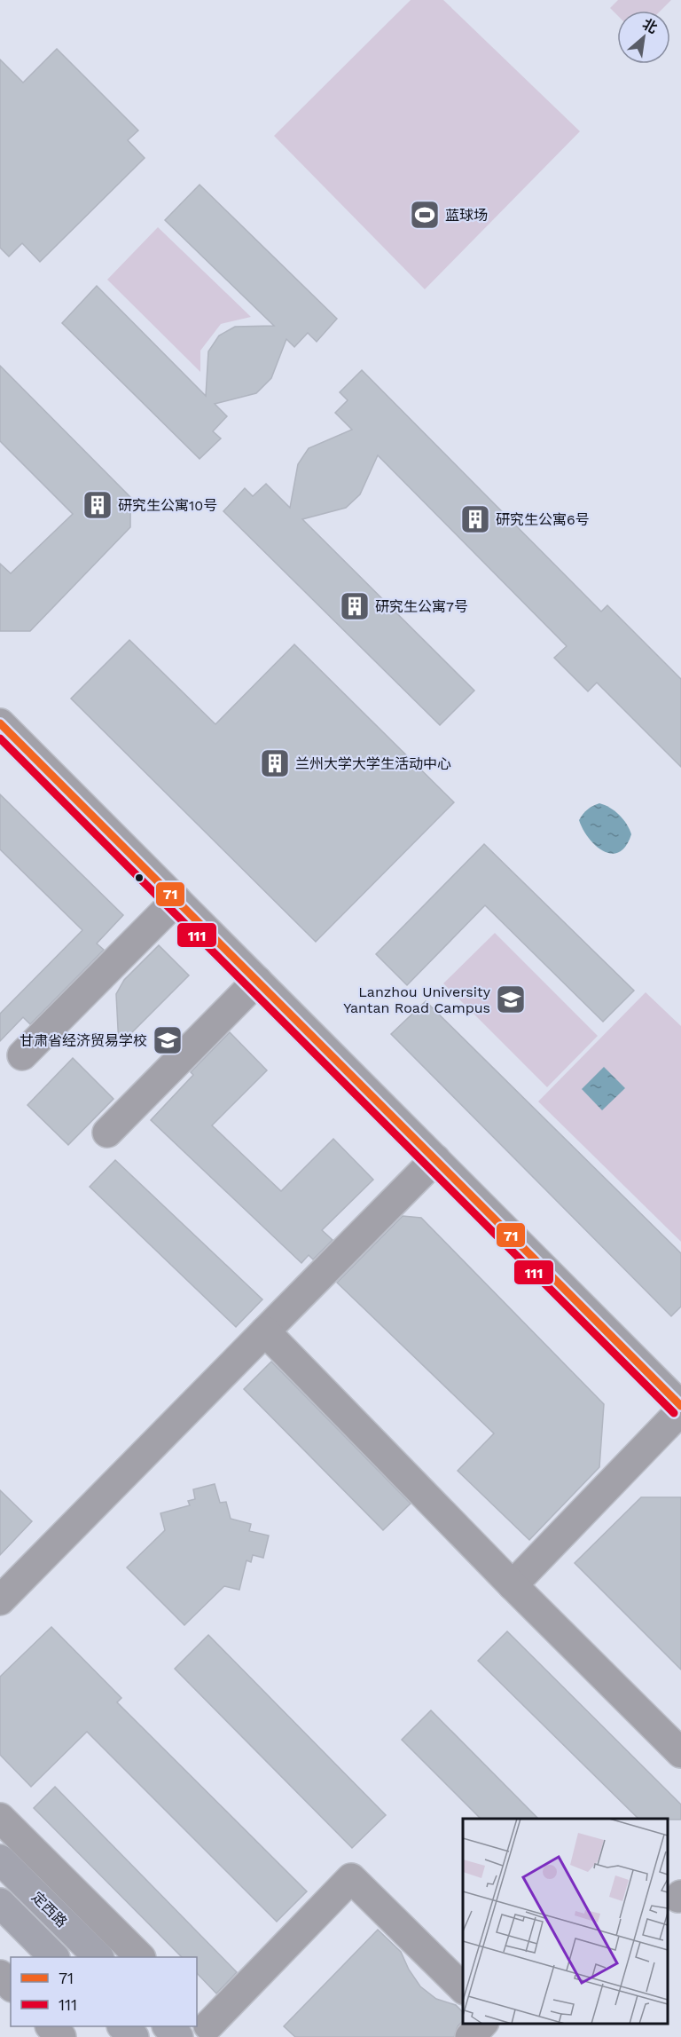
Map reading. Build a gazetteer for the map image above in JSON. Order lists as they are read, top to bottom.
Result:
{
  "streets": {
    "main road": ["定西路"]
  },
  "places": {
    "sports": ["蓝球场"],
    "building": [
      "研究生公寓10号",
      "研究生公寓6号",
      "研究生公寓7号",
      "兰州大学大学生活动中心"
    ],
    "school or university": ["Lanzhou University Yantan Road Campus", "甘肃省经济贸易学校"]
  },
  "lines": ["transit line 71", "transit line 111"],
  "legend": ["71", "111"],
  "north": "top right"
}
